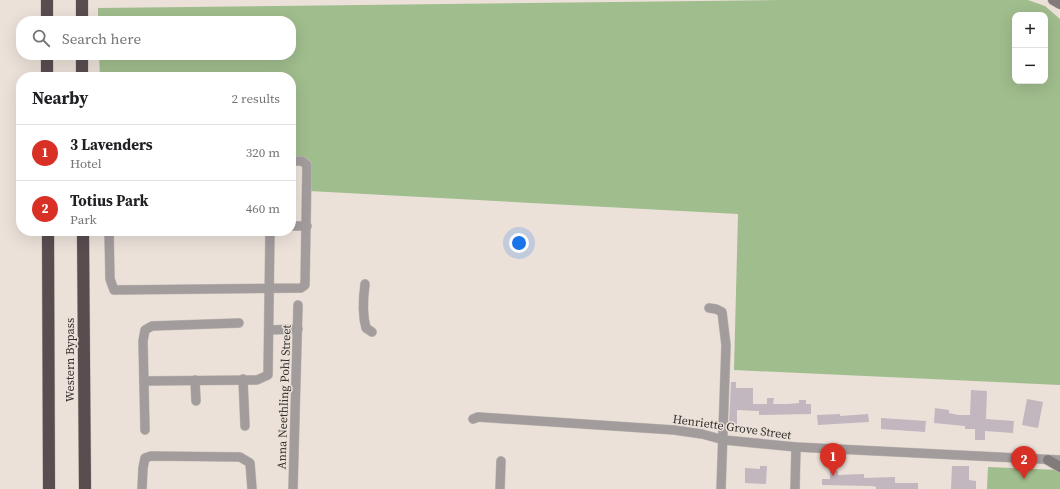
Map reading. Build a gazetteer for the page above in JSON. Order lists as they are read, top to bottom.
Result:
{
  "streets": {
    "highway": ["Western Bypass"],
    "street": ["Anna Neethling Pohl Street", "Henriette Grove Street"]
  },
  "page": {
    "map_buttons": ["+", "−"],
    "search": "Search here",
    "heading": ["Nearby", "2 results"],
    "list": [
      {
        "mark": "1",
        "name": "3 Lavenders",
        "note": "Hotel",
        "value": "320 m"
      },
      {
        "mark": "2",
        "name": "Totius Park",
        "note": "Park",
        "value": "460 m"
      }
    ],
    "pins": ["1", "2"]
  }
}
